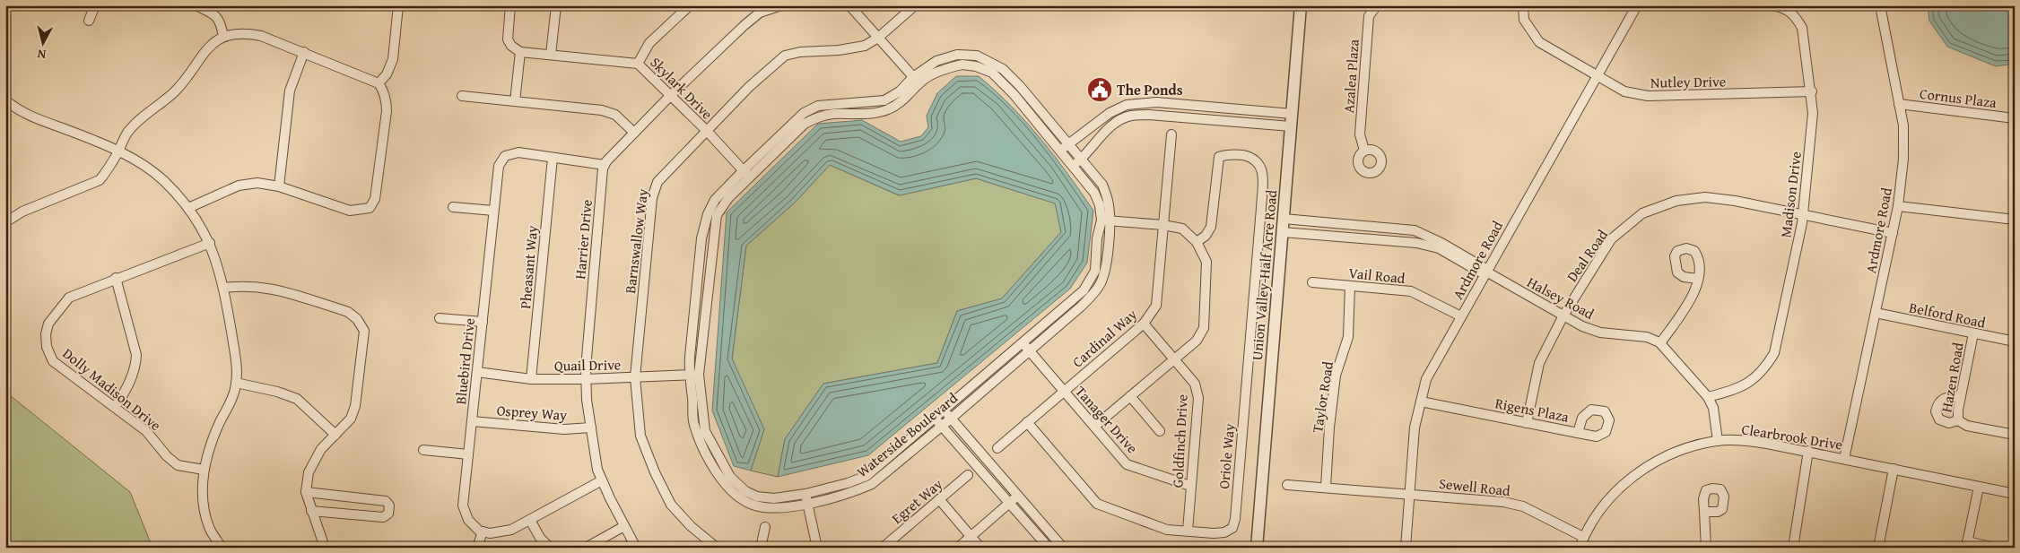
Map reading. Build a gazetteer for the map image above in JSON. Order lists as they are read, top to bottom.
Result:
{
  "streets": {
    "street": [
      "Azalea Plaza",
      "Nutley Drive",
      "Skylark Drive",
      "Cornus Plaza",
      "Madison Drive",
      "Ardmore Road",
      "Harrier Drive",
      "Barnswallow Way",
      "Deal Road",
      "Pheasant Way",
      "Union Valley-Half Acre Road",
      "Vail Road",
      "Halsey Road",
      "Belford Road",
      "Cardinal Way",
      "Bluebird Drive",
      "Quail Drive",
      "Hazen Road",
      "Dolly Madison Drive",
      "Taylor Road",
      "Rigens Plaza",
      "Osprey Way",
      "Tanager Drive",
      "Waterside Boulevard",
      "Clearbrook Drive",
      "Goldfinch Drive",
      "Oriole Way",
      "Sewell Road",
      "Egret Way"
    ]
  },
  "crossings": [
    ["Nutley Drive", "Madison Drive"],
    ["Nutley Drive", "Ardmore Road"],
    ["Skylark Drive", "Barnswallow Way"],
    ["Skylark Drive", "Waterside Boulevard"],
    ["Cornus Plaza", "Ardmore Road"],
    ["Madison Drive", "Deal Road"],
    ["Ardmore Road", "Deal Road"],
    ["Ardmore Road", "Vail Road"],
    ["Ardmore Road", "Halsey Road"],
    ["Ardmore Road", "Belford Road"],
    ["Ardmore Road", "Rigens Plaza"],
    ["Ardmore Road", "Clearbrook Drive"],
    ["Ardmore Road", "Sewell Road"],
    ["Harrier Drive", "Bluebird Drive"],
    ["Harrier Drive", "Quail Drive"],
    ["Harrier Drive", "Osprey Way"],
    ["Barnswallow Way", "Quail Drive"],
    ["Deal Road", "Halsey Road"],
    ["Deal Road", "Rigens Plaza"],
    ["Pheasant Way", "Bluebird Drive"],
    ["Pheasant Way", "Quail Drive"],
    ["Union Valley-Half Acre Road", "Halsey Road"],
    ["Vail Road", "Taylor Road"],
    ["Belford Road", "Hazen Road"],
    ["Cardinal Way", "Tanager Drive"],
    ["Cardinal Way", "Goldfinch Drive"],
    ["Cardinal Way", "Oriole Way"],
    ["Bluebird Drive", "Quail Drive"],
    ["Bluebird Drive", "Osprey Way"],
    ["Quail Drive", "Waterside Boulevard"],
    ["Taylor Road", "Sewell Road"],
    ["Tanager Drive", "Waterside Boulevard"],
    ["Tanager Drive", "Goldfinch Drive"],
    ["Clearbrook Drive", "Sewell Road"],
    ["Goldfinch Drive", "Oriole Way"]
  ],
  "places": {
    "public building": ["The Ponds"]
  },
  "north": "bottom"
}
